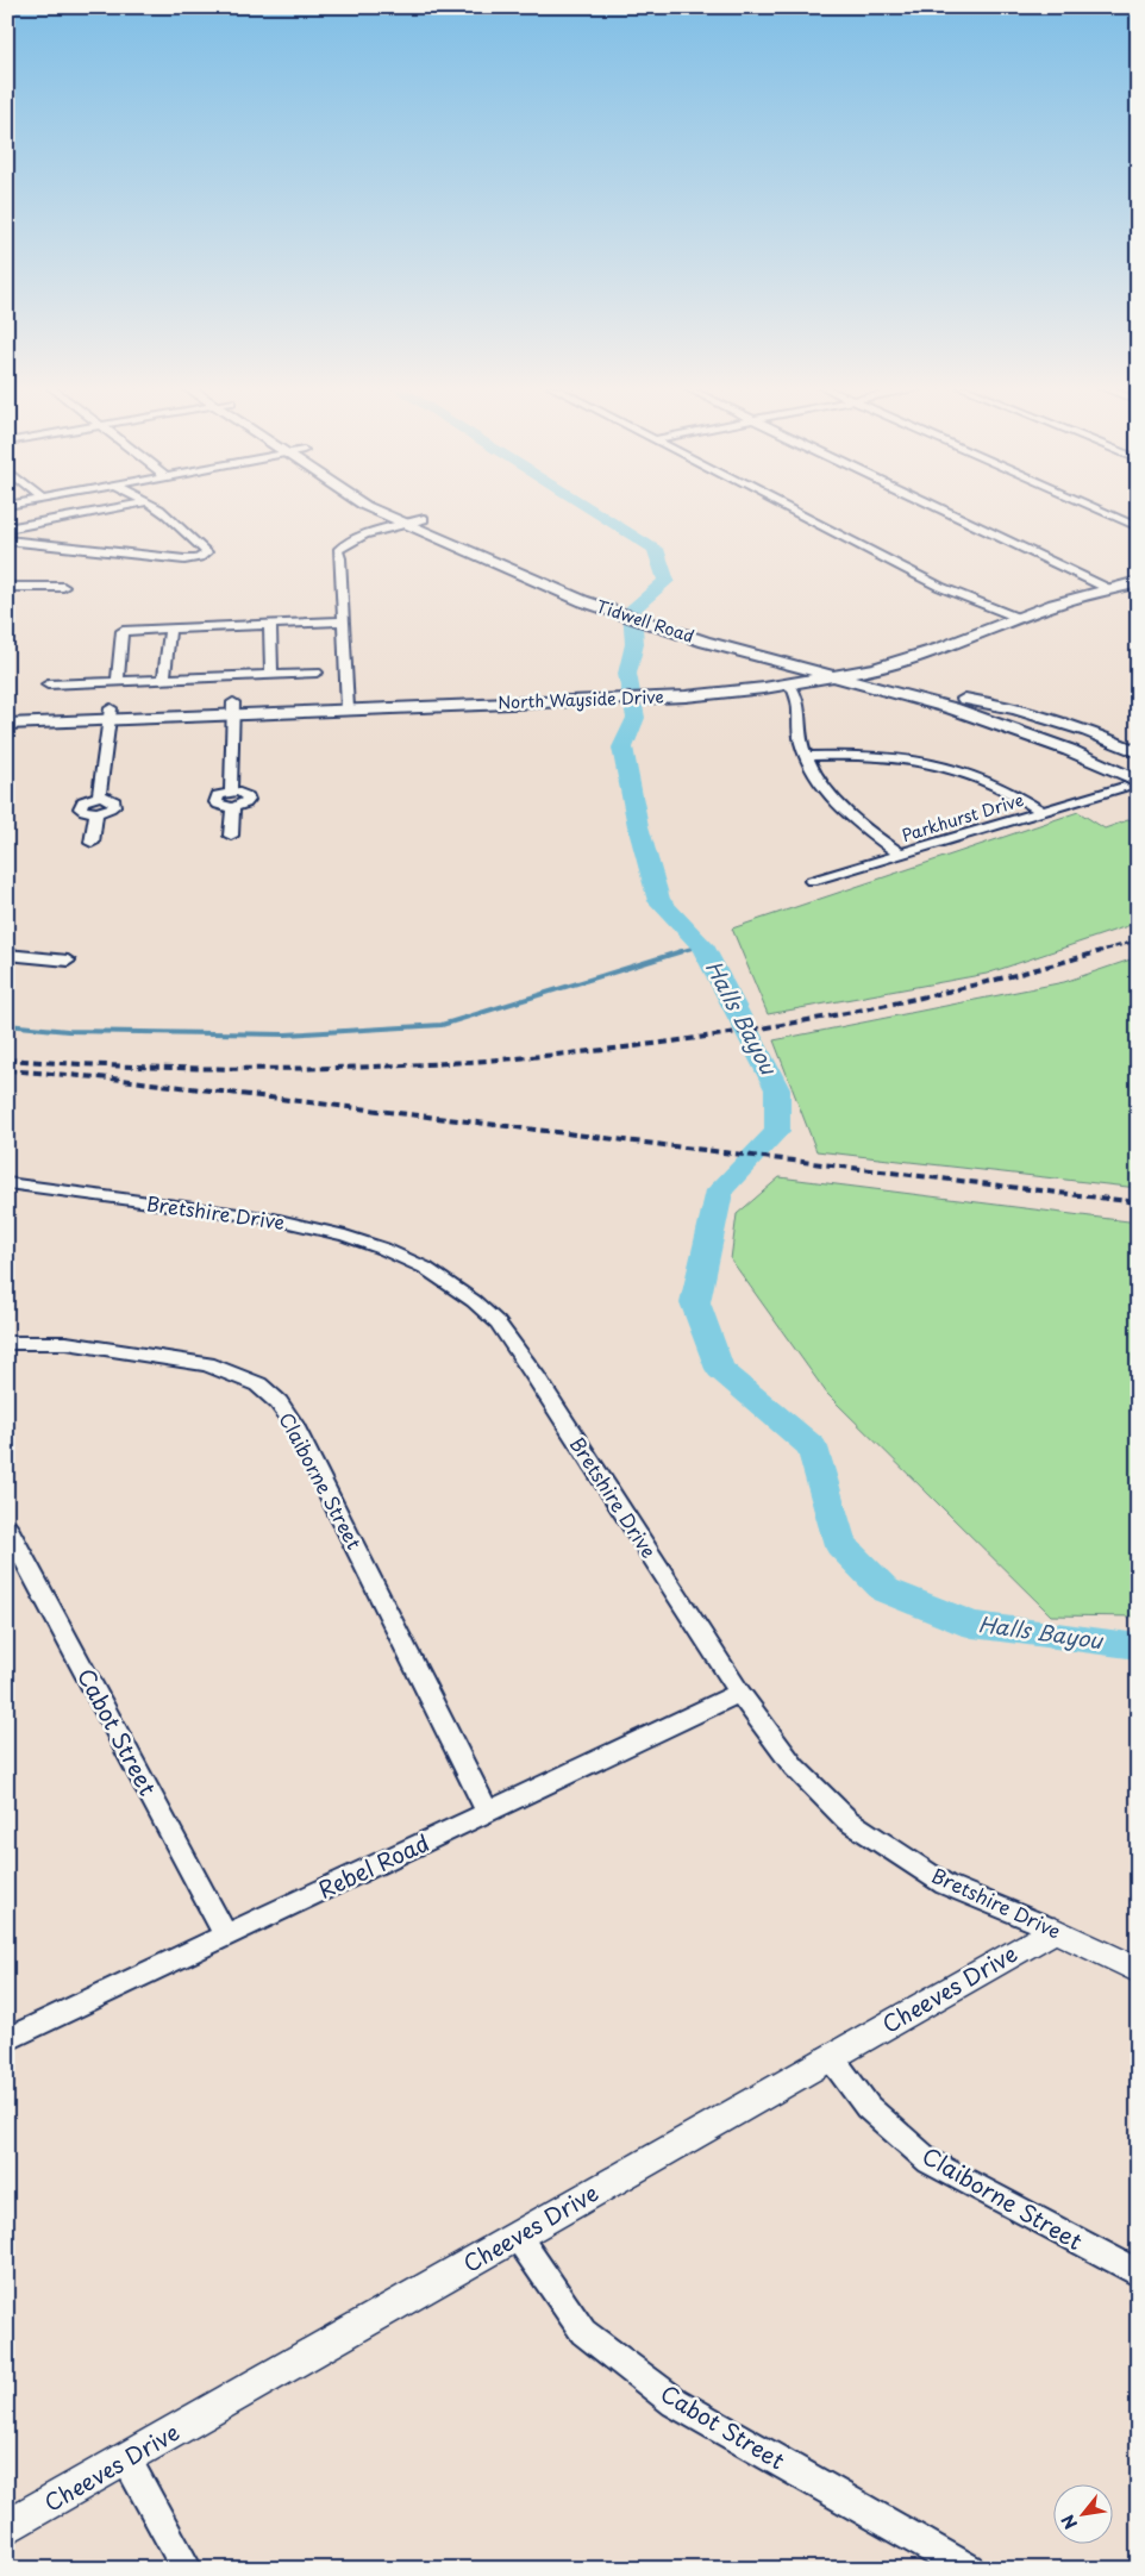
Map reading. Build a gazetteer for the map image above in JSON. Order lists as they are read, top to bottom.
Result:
{
  "streets": {
    "main road": ["Tidwell Road", "North Wayside Drive"],
    "street": [
      "Parkhurst Drive",
      "Bretshire Drive",
      "Claiborne Street",
      "Cabot Street",
      "Rebel Road",
      "Cheeves Drive"
    ]
  },
  "crossings": [
    ["Tidwell Road", "North Wayside Drive"],
    ["Tidwell Road", "Parkhurst Drive"],
    ["Bretshire Drive", "Rebel Road"],
    ["Bretshire Drive", "Cheeves Drive"],
    ["Claiborne Street", "Rebel Road"],
    ["Claiborne Street", "Cheeves Drive"],
    ["Cabot Street", "Rebel Road"],
    ["Cabot Street", "Cheeves Drive"]
  ],
  "water": ["Halls Bayou"],
  "north": "bottom left"
}
